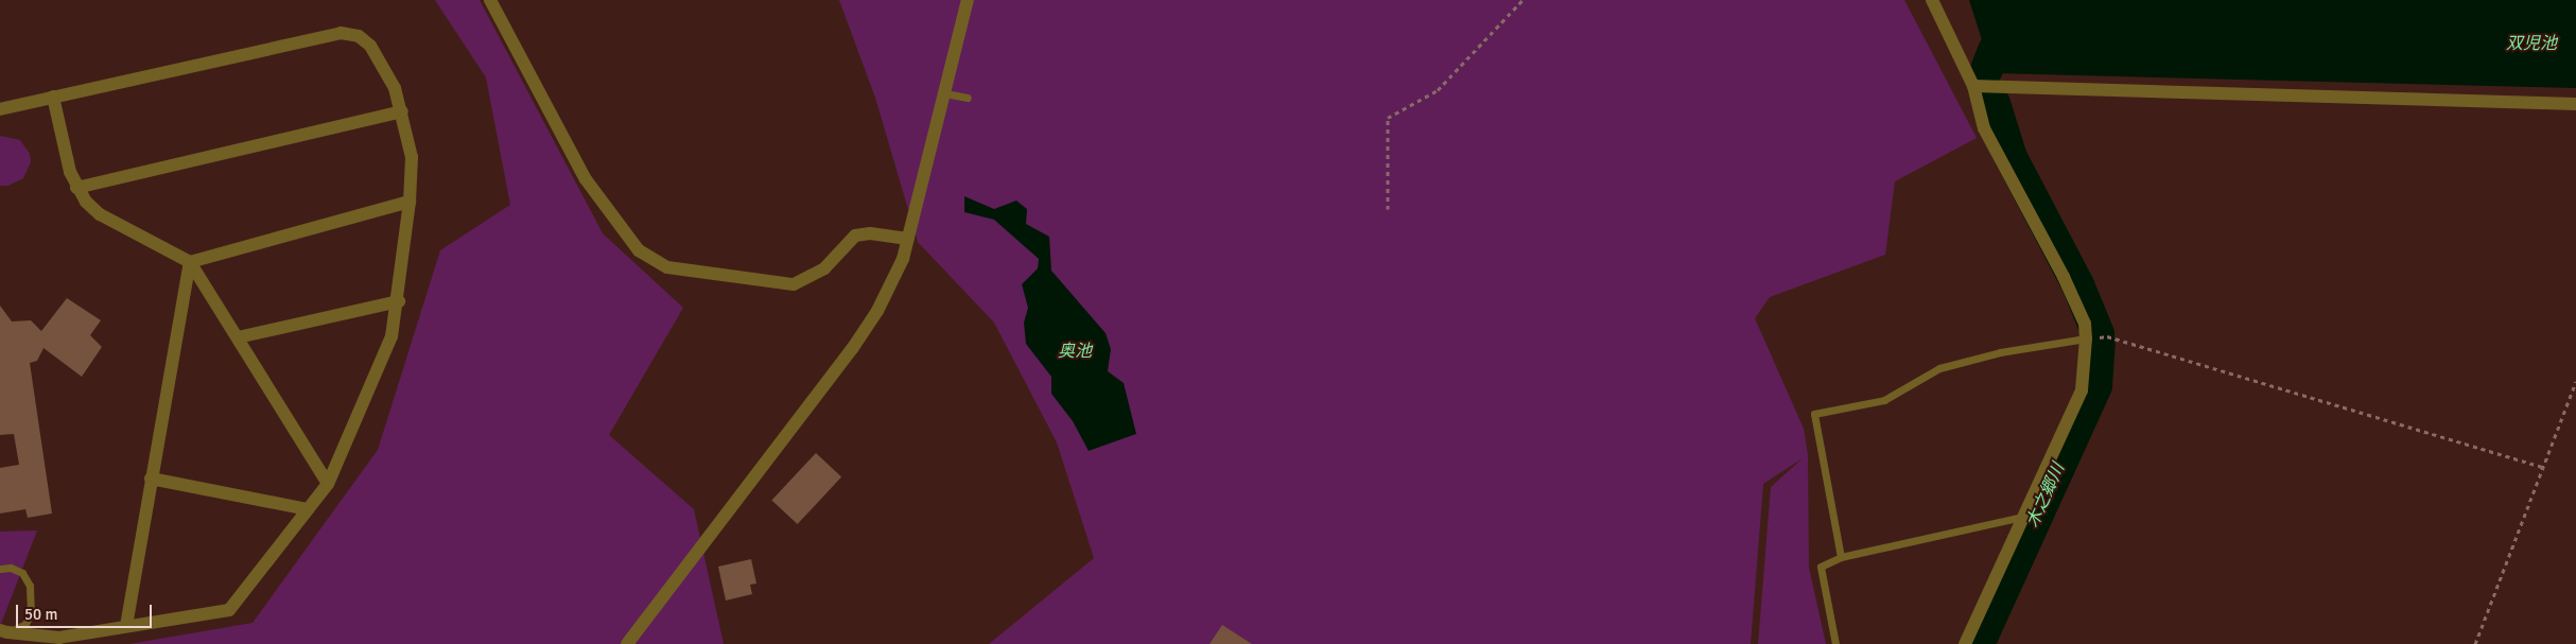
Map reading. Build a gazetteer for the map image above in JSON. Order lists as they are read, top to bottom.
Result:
{
  "water": ["双児池", "奥池", "木之郷川"],
  "scale_bar": "50 m"
}
